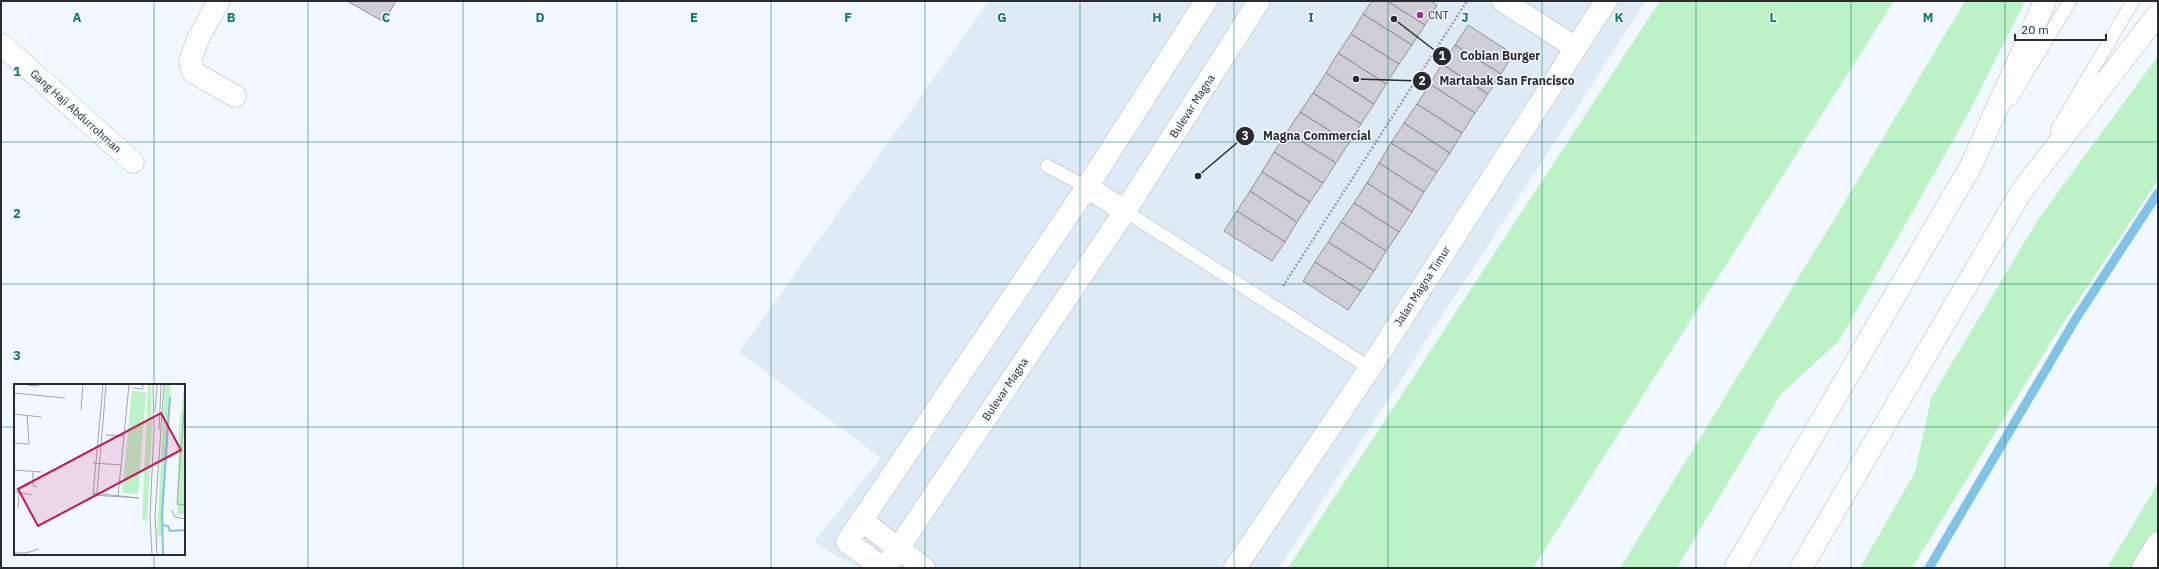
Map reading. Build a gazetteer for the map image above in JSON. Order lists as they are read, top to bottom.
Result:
{
  "streets": {
    "main road": ["Bulevar Magna", "Gang Haji Abdurrohman", "Jalan Magna Timur"]
  },
  "places": [
    "CNT",
    "Cobian Burger",
    "Martabak San Francisco",
    "Magna Commercial"
  ],
  "scale_bar": "20 m",
  "grid": {
    "columns": [
      "A",
      "B",
      "C",
      "D",
      "E",
      "F",
      "G",
      "H",
      "I",
      "J",
      "K",
      "L",
      "M"
    ],
    "rows": ["1", "2", "3"]
  }
}
